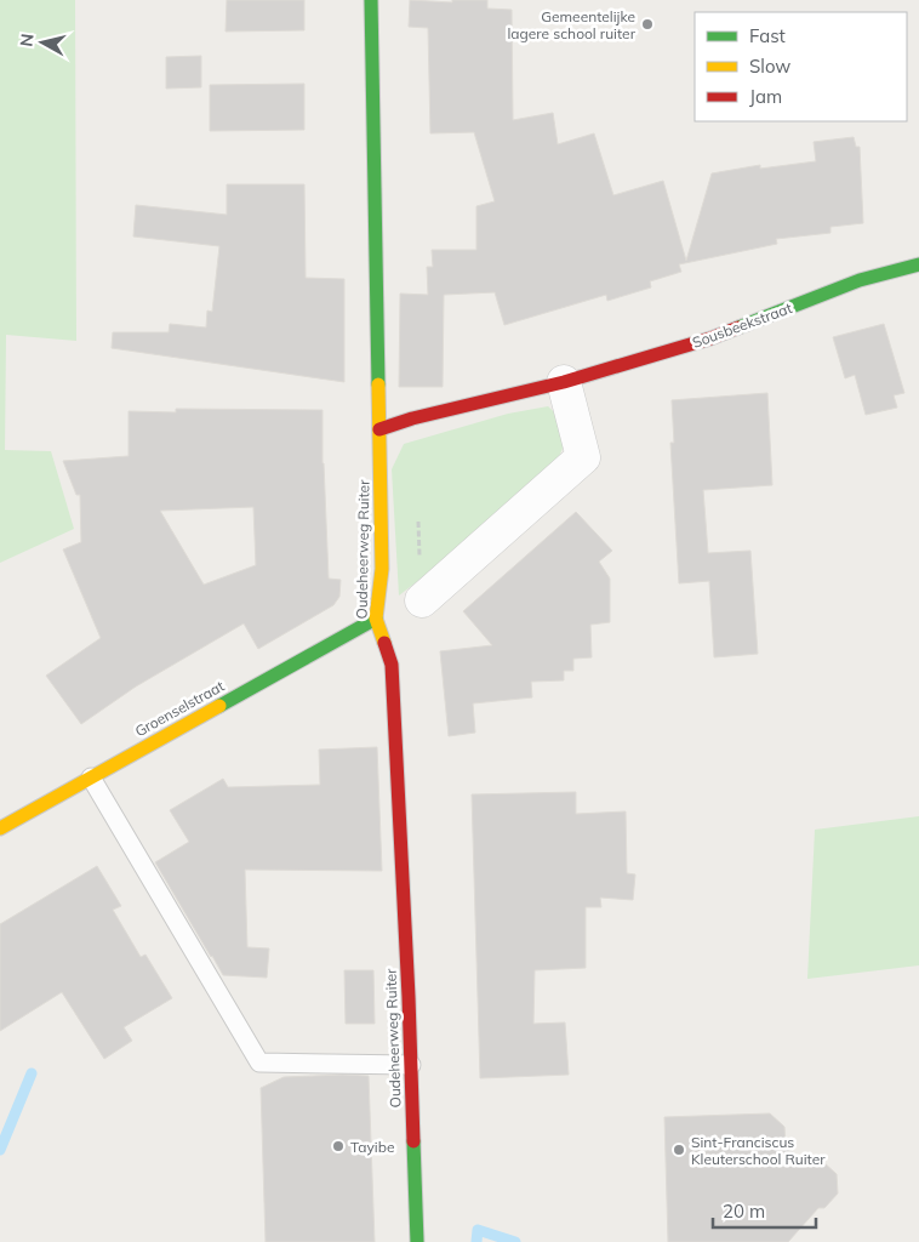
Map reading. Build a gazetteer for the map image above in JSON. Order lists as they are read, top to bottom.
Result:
{
  "streets": {
    "street": ["Sousbeekstraat", "Oudeheerweg Ruiter", "Groenselstraat"]
  },
  "crossings": [
    ["Sousbeekstraat", "Oudeheerweg Ruiter"],
    ["Oudeheerweg Ruiter", "Groenselstraat"]
  ],
  "places": ["Gemeentelijke lagere school ruiter", "Tayibe", "Sint-Franciscus Kleuterschool Ruiter"],
  "legend": ["Fast", "Slow", "Jam"],
  "scale_bar": "20 m",
  "north": "left"
}
